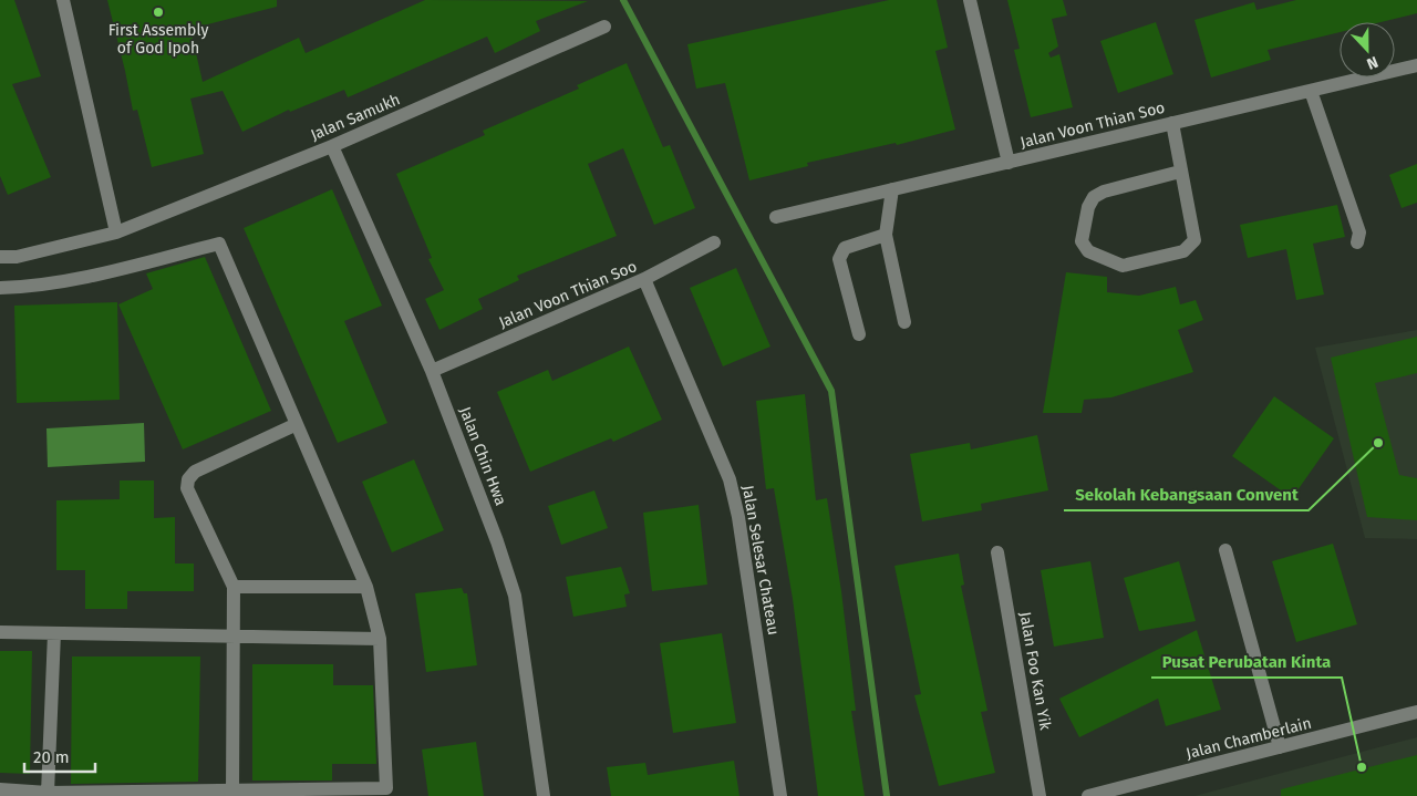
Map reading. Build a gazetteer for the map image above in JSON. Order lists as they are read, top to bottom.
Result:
{
  "streets": {
    "street": [
      "Jalan Samukh",
      "Jalan Voon Thian Soo",
      "Jalan Chin Hwa",
      "Jalan Selesar Chateau",
      "Jalan Foo Kan Yik",
      "Jalan Chamberlain"
    ]
  },
  "crossings": [
    ["Jalan Samukh", "Jalan Chin Hwa"],
    ["Jalan Voon Thian Soo", "Jalan Chin Hwa"],
    ["Jalan Voon Thian Soo", "Jalan Selesar Chateau"]
  ],
  "places": ["First Assembly of God Ipoh", "Sekolah Kebangsaan Convent", "Pusat Perubatan Kinta"],
  "scale_bar": "20 m",
  "north": "bottom"
}
